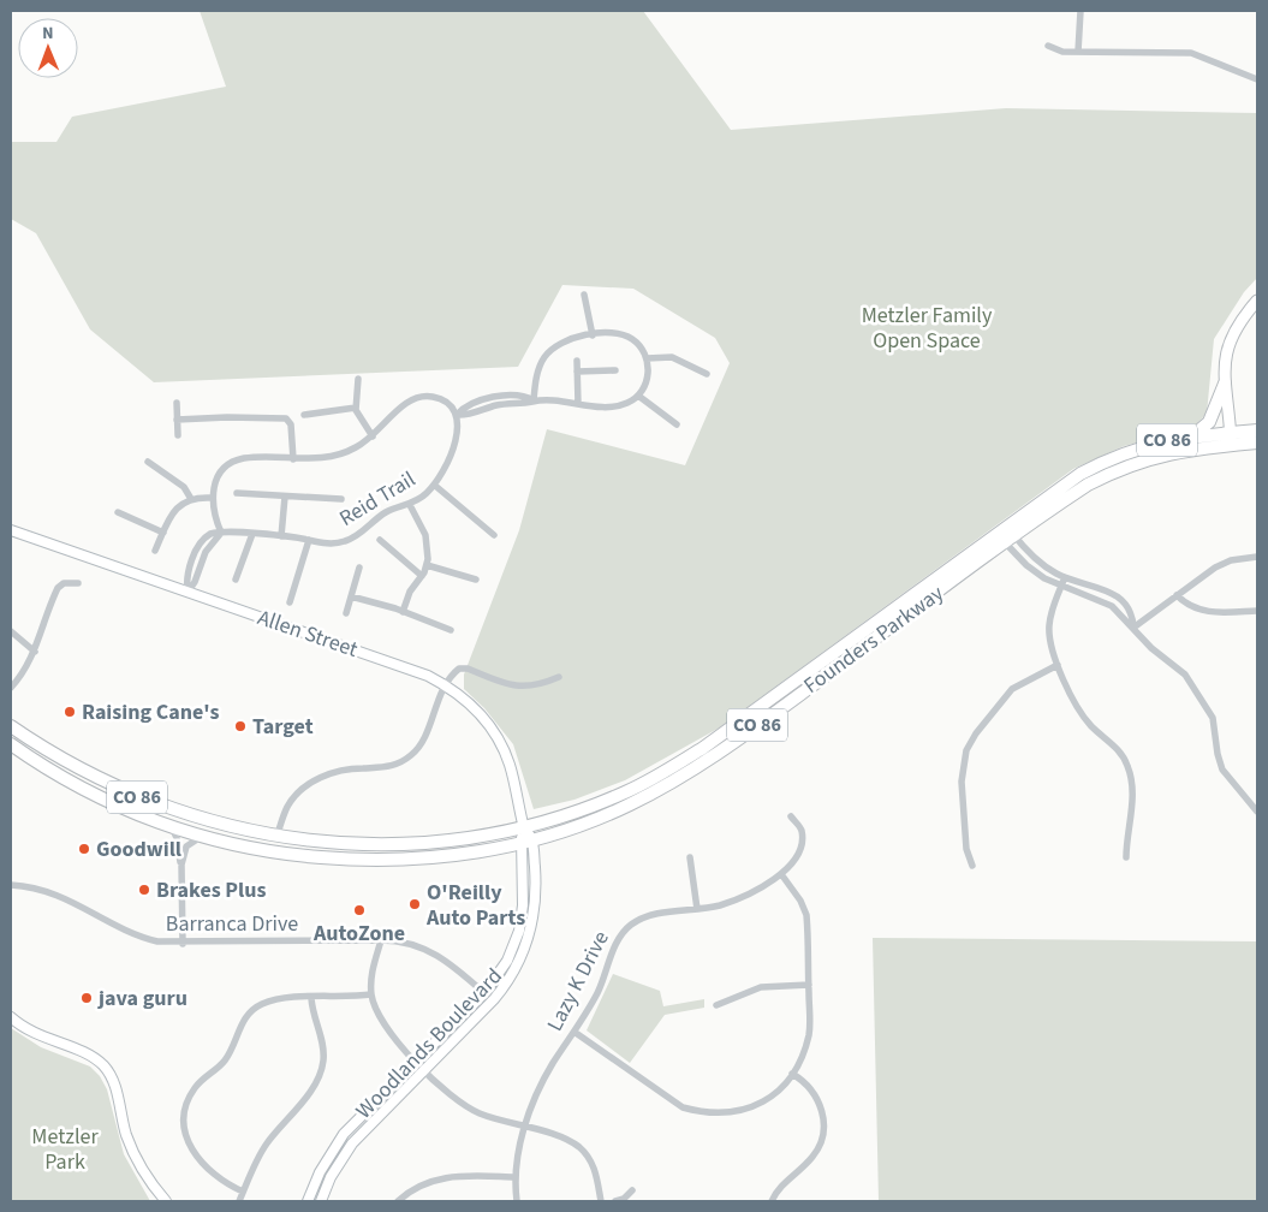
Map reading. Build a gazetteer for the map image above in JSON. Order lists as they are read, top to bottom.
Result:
{
  "streets": {
    "highway": ["CO 86", "Founders Parkway"],
    "street": [
      "Reid Trail",
      "Allen Street",
      "Barranca Drive",
      "Lazy K Drive",
      "Woodlands Boulevard"
    ]
  },
  "crossings": [
    ["Allen Street", "Founders Parkway"],
    ["Allen Street", "Woodlands Boulevard"],
    ["Founders Parkway", "Woodlands Boulevard"],
    ["Barranca Drive", "Woodlands Boulevard"]
  ],
  "parks": ["Metzler Family Open Space", "Metzler Park"],
  "places": [
    "Raising Cane's",
    "Target",
    "Goodwill",
    "Brakes Plus",
    "O'Reilly Auto Parts",
    "AutoZone",
    "java guru"
  ],
  "north": "top"
}
